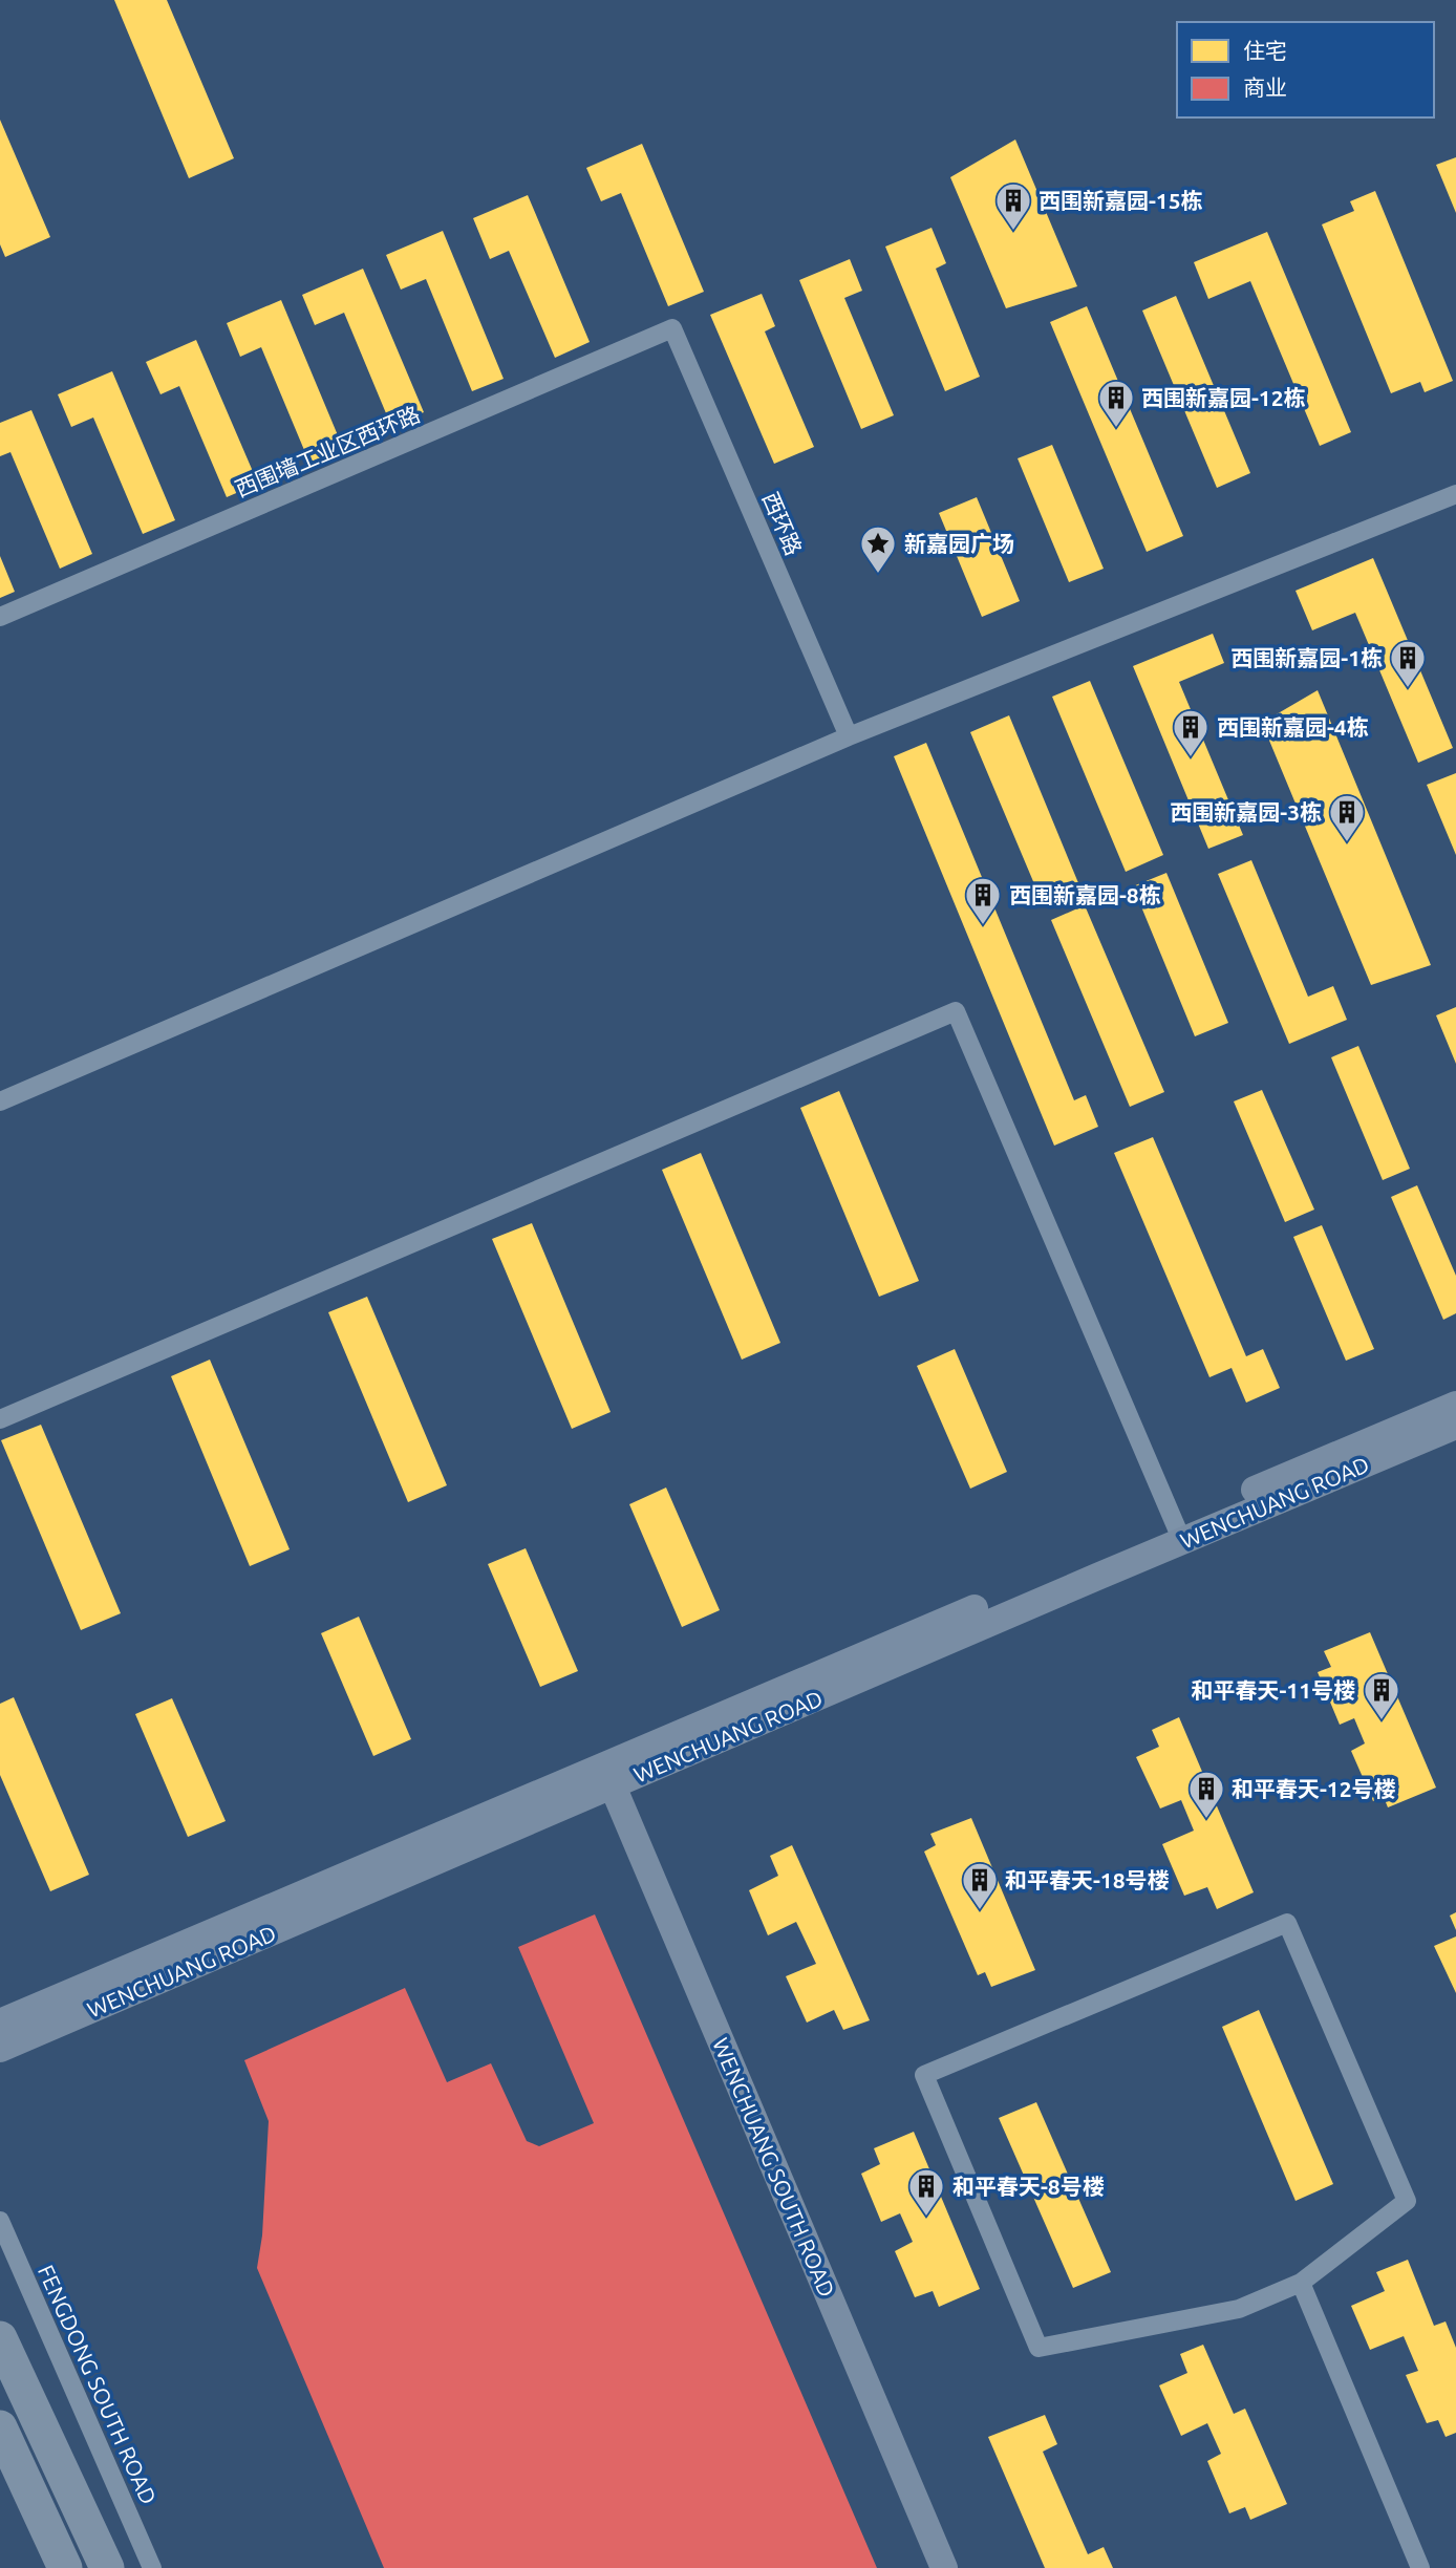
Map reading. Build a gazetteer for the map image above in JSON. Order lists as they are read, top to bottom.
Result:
{
  "streets": {
    "street": [
      "西围墙工业区西环路",
      "西环路",
      "WENCHUANG ROAD",
      "WENCHUANG SOUTH ROAD",
      "FENGDONG SOUTH ROAD"
    ]
  },
  "crossings": [
    ["西围墙工业区西环路", "西环路"],
    ["WENCHUANG ROAD", "WENCHUANG SOUTH ROAD"]
  ],
  "places": {
    "building": [
      "西围新嘉园-15栋",
      "西围新嘉园-12栋",
      "西围新嘉园-1栋",
      "西围新嘉园-4栋",
      "西围新嘉园-3栋",
      "西围新嘉园-8栋",
      "和平春天-11号楼",
      "和平春天-12号楼",
      "和平春天-18号楼",
      "和平春天-8号楼"
    ],
    "place": ["新嘉园广场"]
  },
  "legend": ["住宅", "商业"]
}
